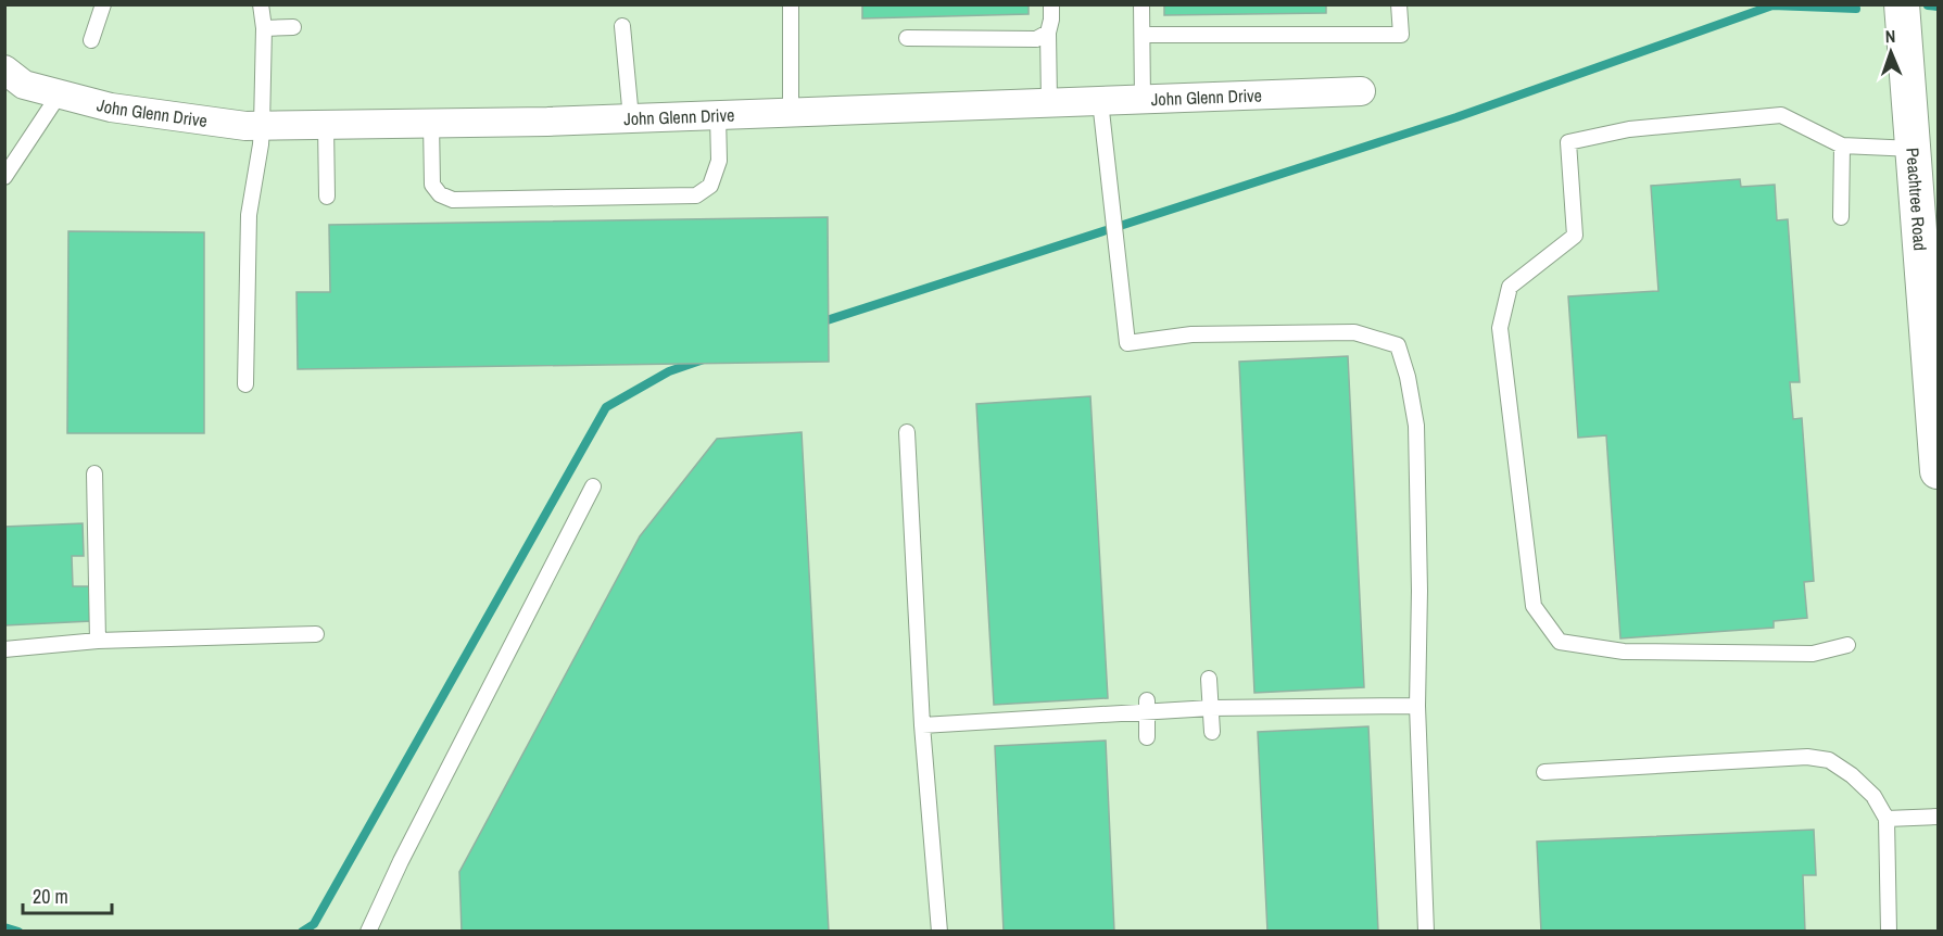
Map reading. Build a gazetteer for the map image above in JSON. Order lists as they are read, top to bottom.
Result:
{
  "streets": {
    "street": ["John Glenn Drive", "Peachtree Road"]
  },
  "scale_bar": "20 m",
  "north": "top"
}
